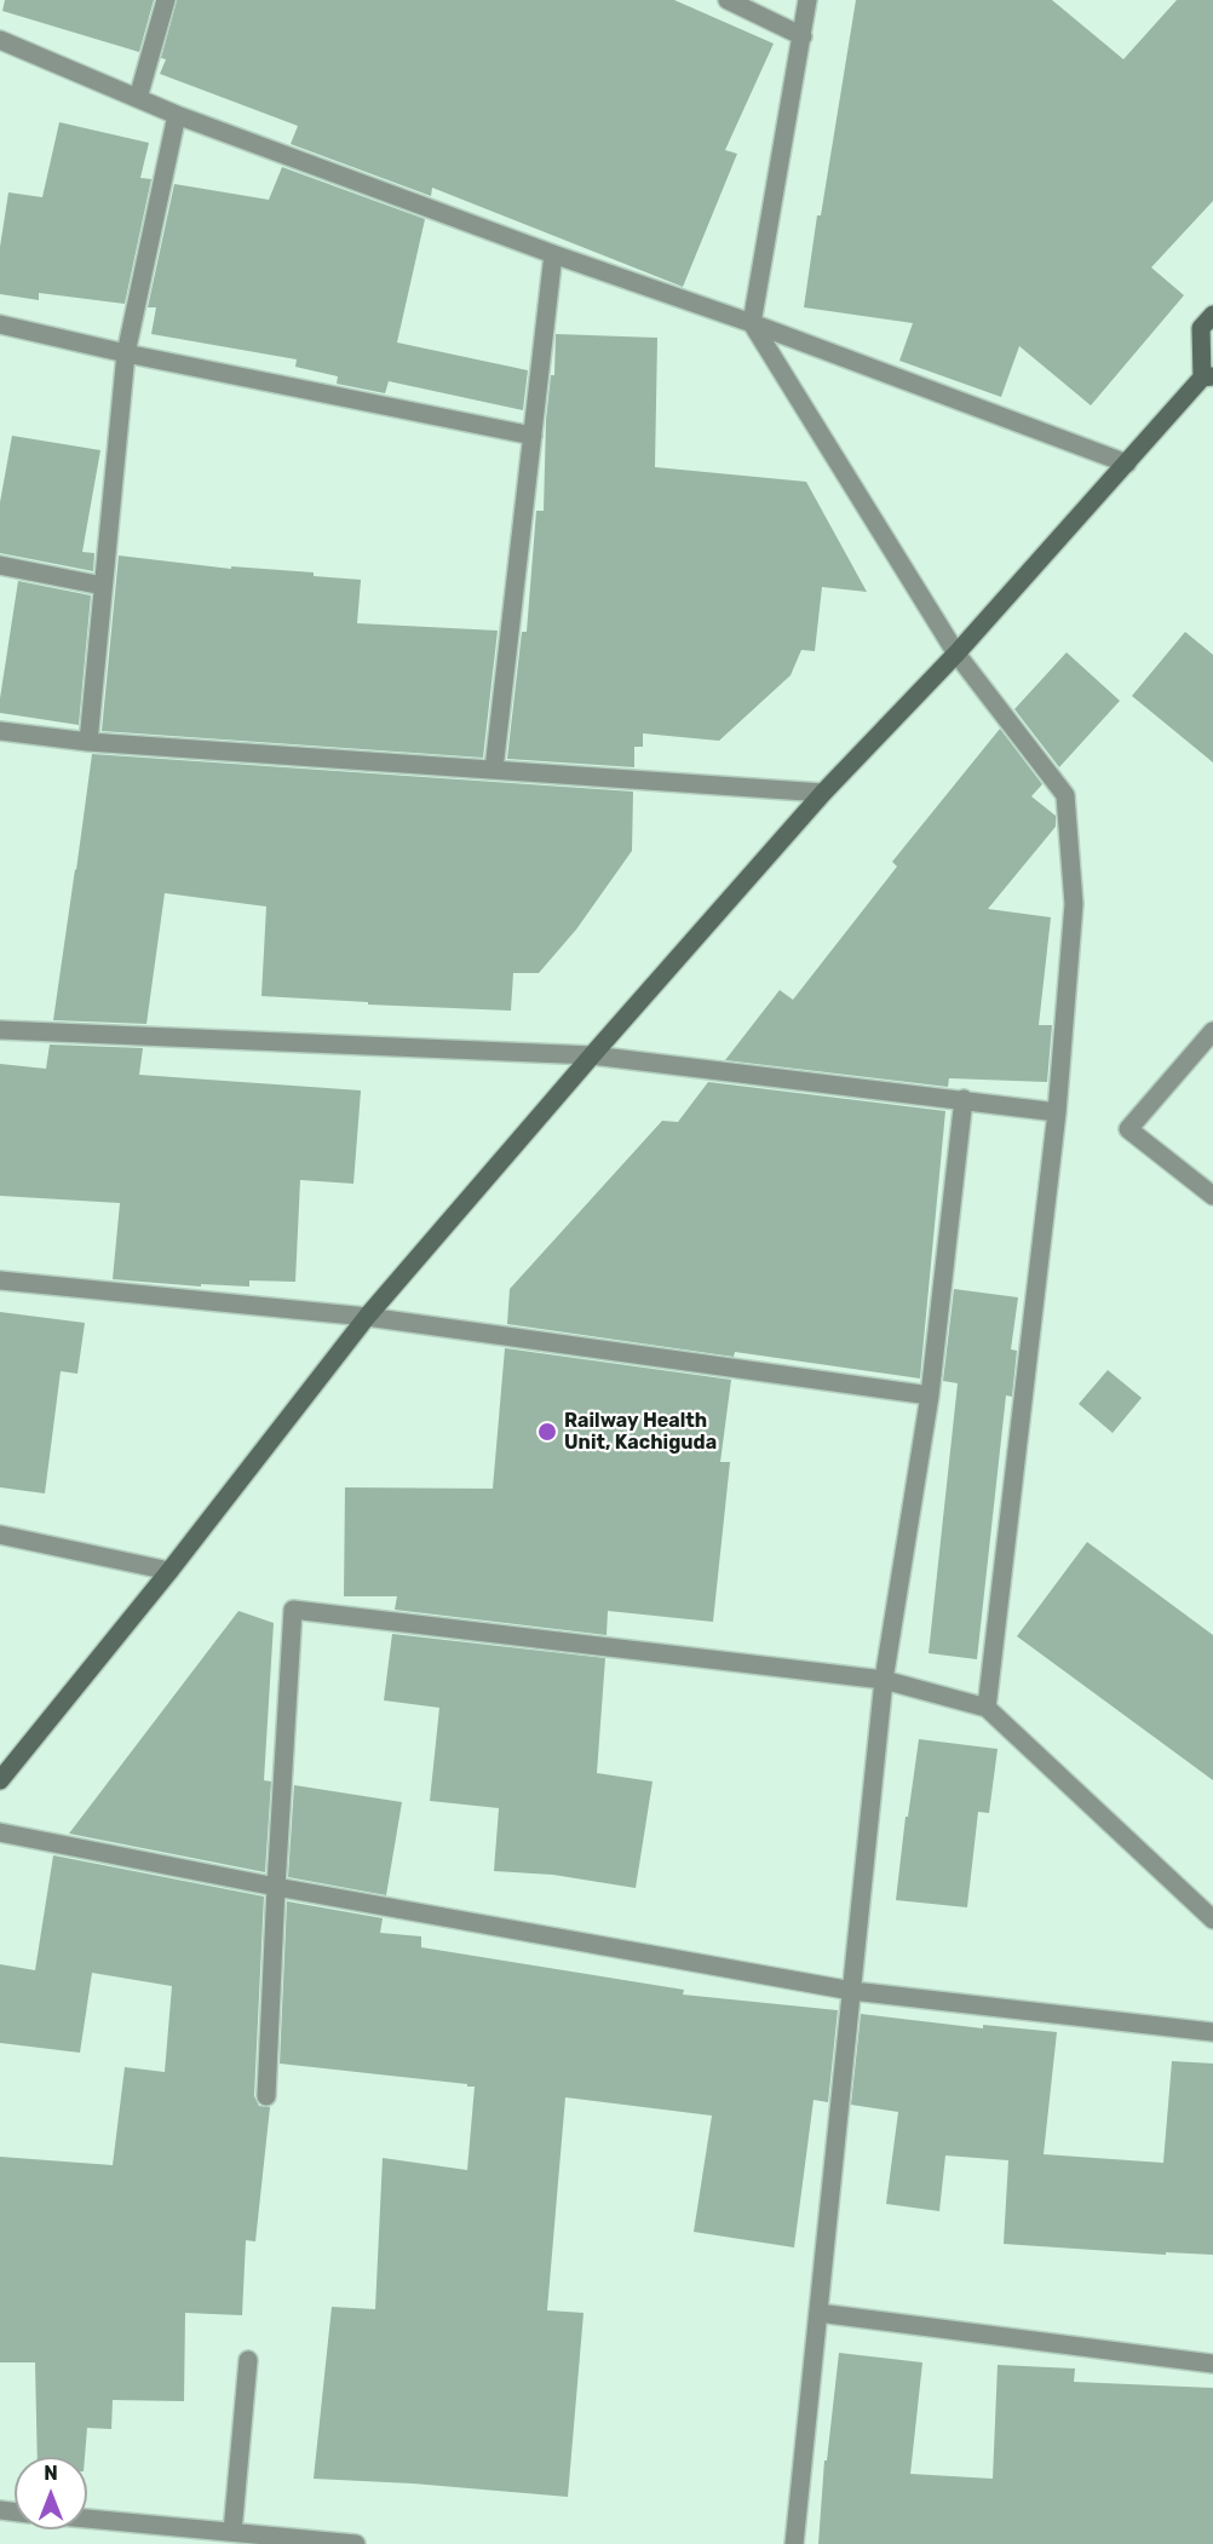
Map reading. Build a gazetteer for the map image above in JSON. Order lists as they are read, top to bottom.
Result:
{
  "places": ["Railway Health Unit, Kachiguda"],
  "north": "top"
}
